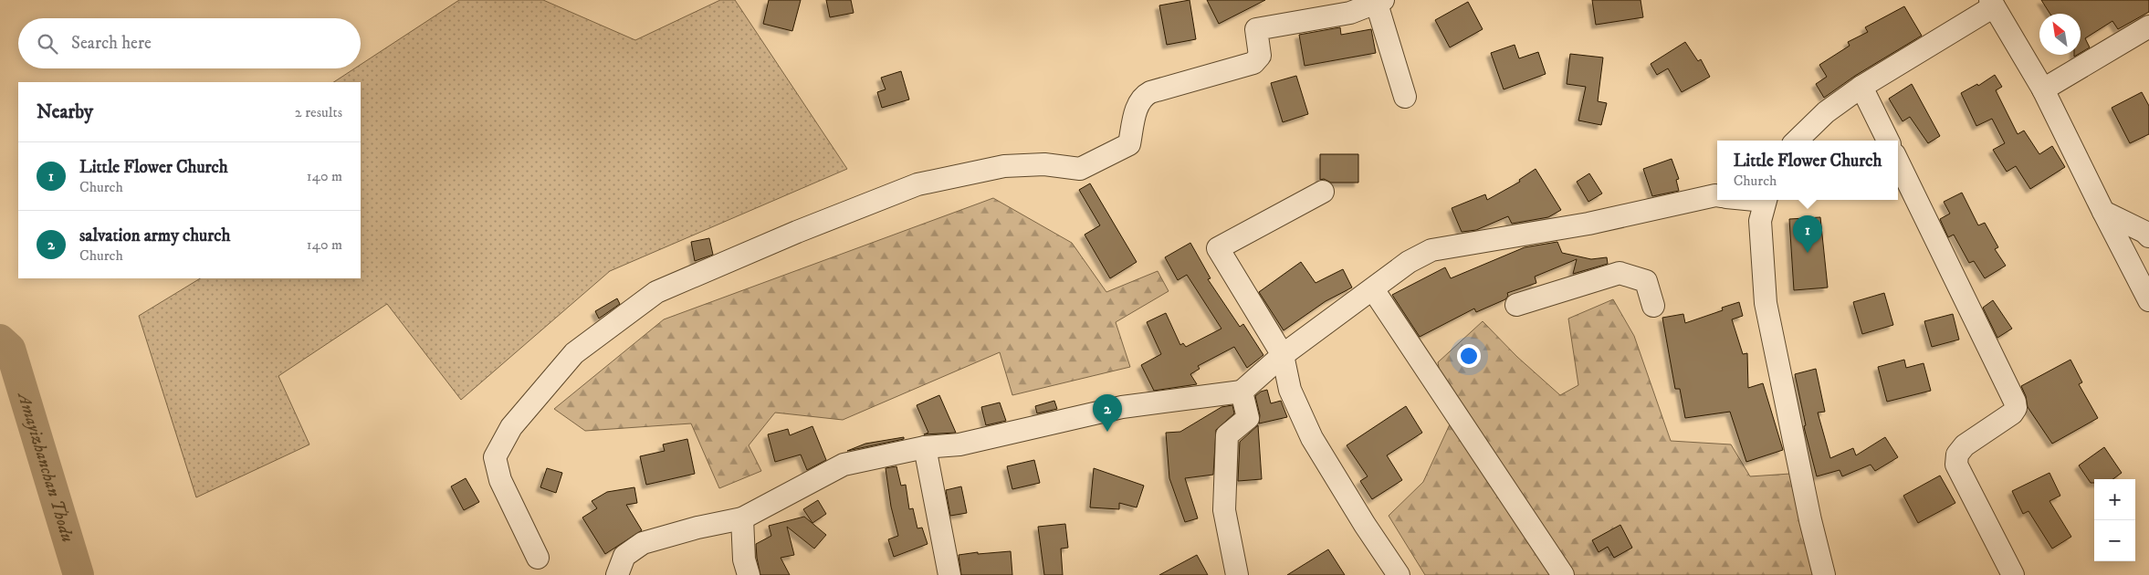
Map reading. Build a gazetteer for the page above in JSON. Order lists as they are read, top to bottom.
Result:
{
  "water": ["Amayizhanchan Thodu"],
  "north": "top left",
  "page": {
    "search": "Search here",
    "heading": ["Nearby", "2 results"],
    "popup": ["Little Flower Church", "Church"],
    "list": [
      {
        "mark": "1",
        "name": "Little Flower Church",
        "note": "Church",
        "value": "140 m"
      },
      {
        "mark": "2",
        "name": "salvation army church",
        "note": "Church",
        "value": "140 m"
      }
    ],
    "pins": ["1", "2"],
    "map_buttons": ["+", "−"]
  }
}
